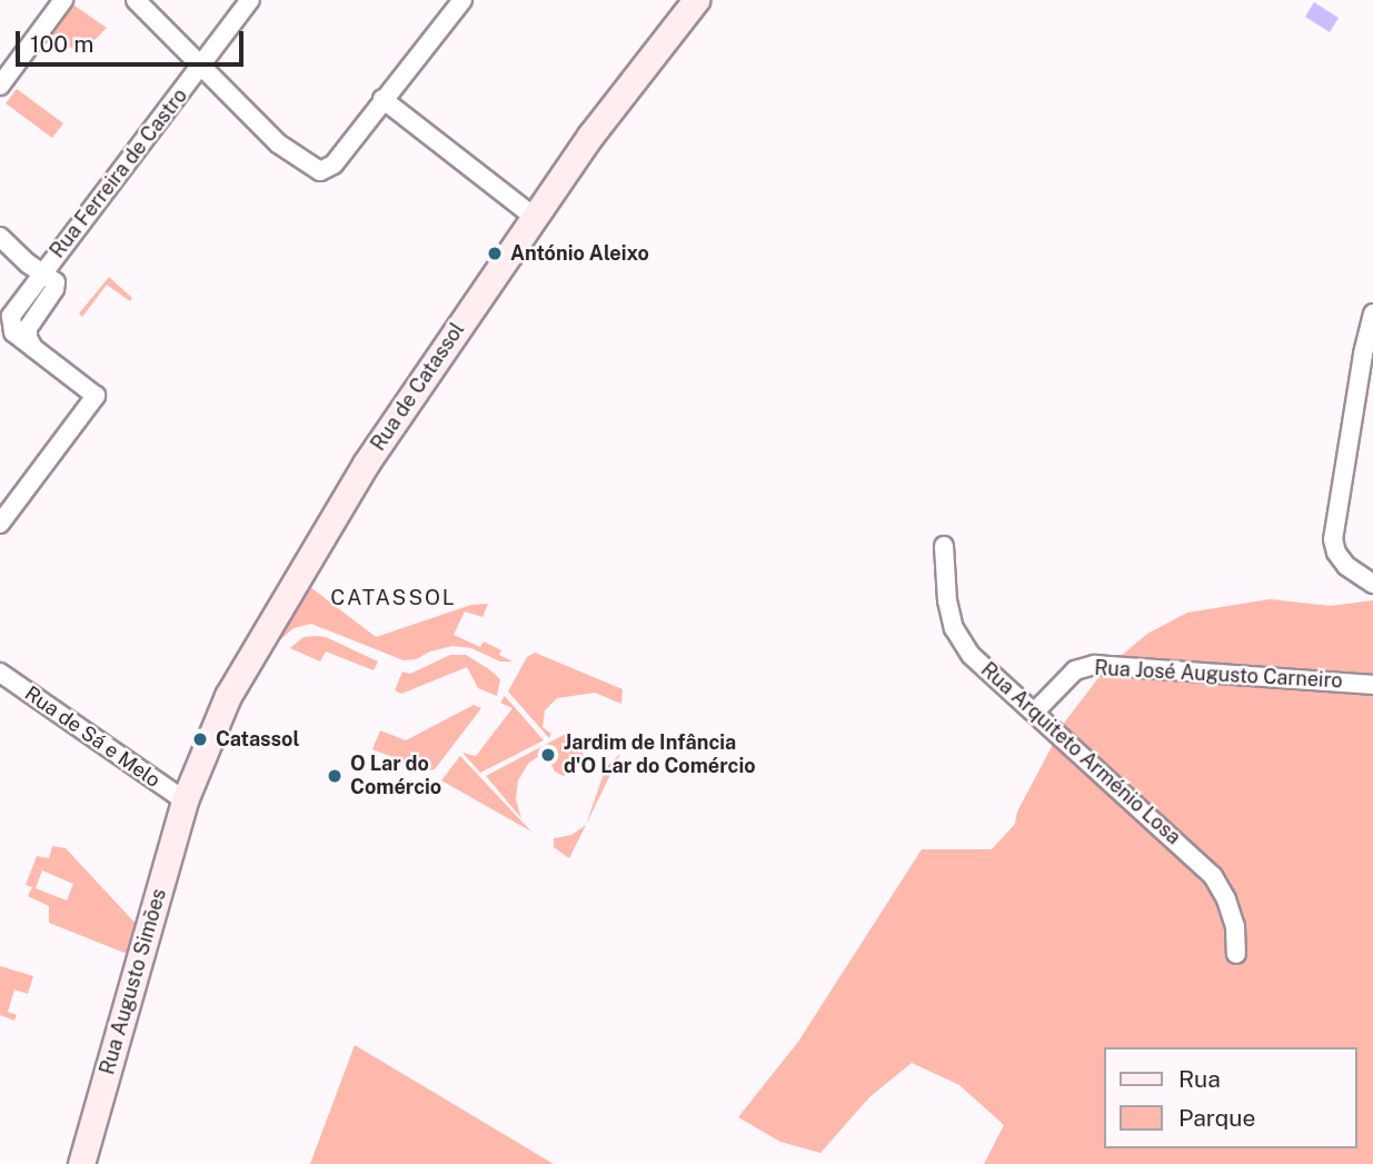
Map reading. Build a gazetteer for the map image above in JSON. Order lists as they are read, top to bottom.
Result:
{
  "streets": {
    "main road": ["Rua de Catassol", "Rua Augusto Simões"],
    "street": [
      "Rua Ferreira de Castro",
      "Rua José Augusto Carneiro",
      "Rua de Sá e Melo",
      "Rua Arquiteto Arménio Losa"
    ]
  },
  "crossings": [
    ["Rua de Catassol", "Rua de Sá e Melo"],
    ["Rua de Catassol", "Rua Augusto Simões"],
    ["Rua José Augusto Carneiro", "Rua Arquiteto Arménio Losa"],
    ["Rua de Sá e Melo", "Rua Augusto Simões"]
  ],
  "districts": ["CATASSOL"],
  "places": [
    "António Aleixo",
    "Catassol",
    "Jardim de Infância d'O Lar do Comércio",
    "O Lar do Comércio"
  ],
  "legend": ["Rua", "Parque"],
  "scale_bar": "100 m"
}
